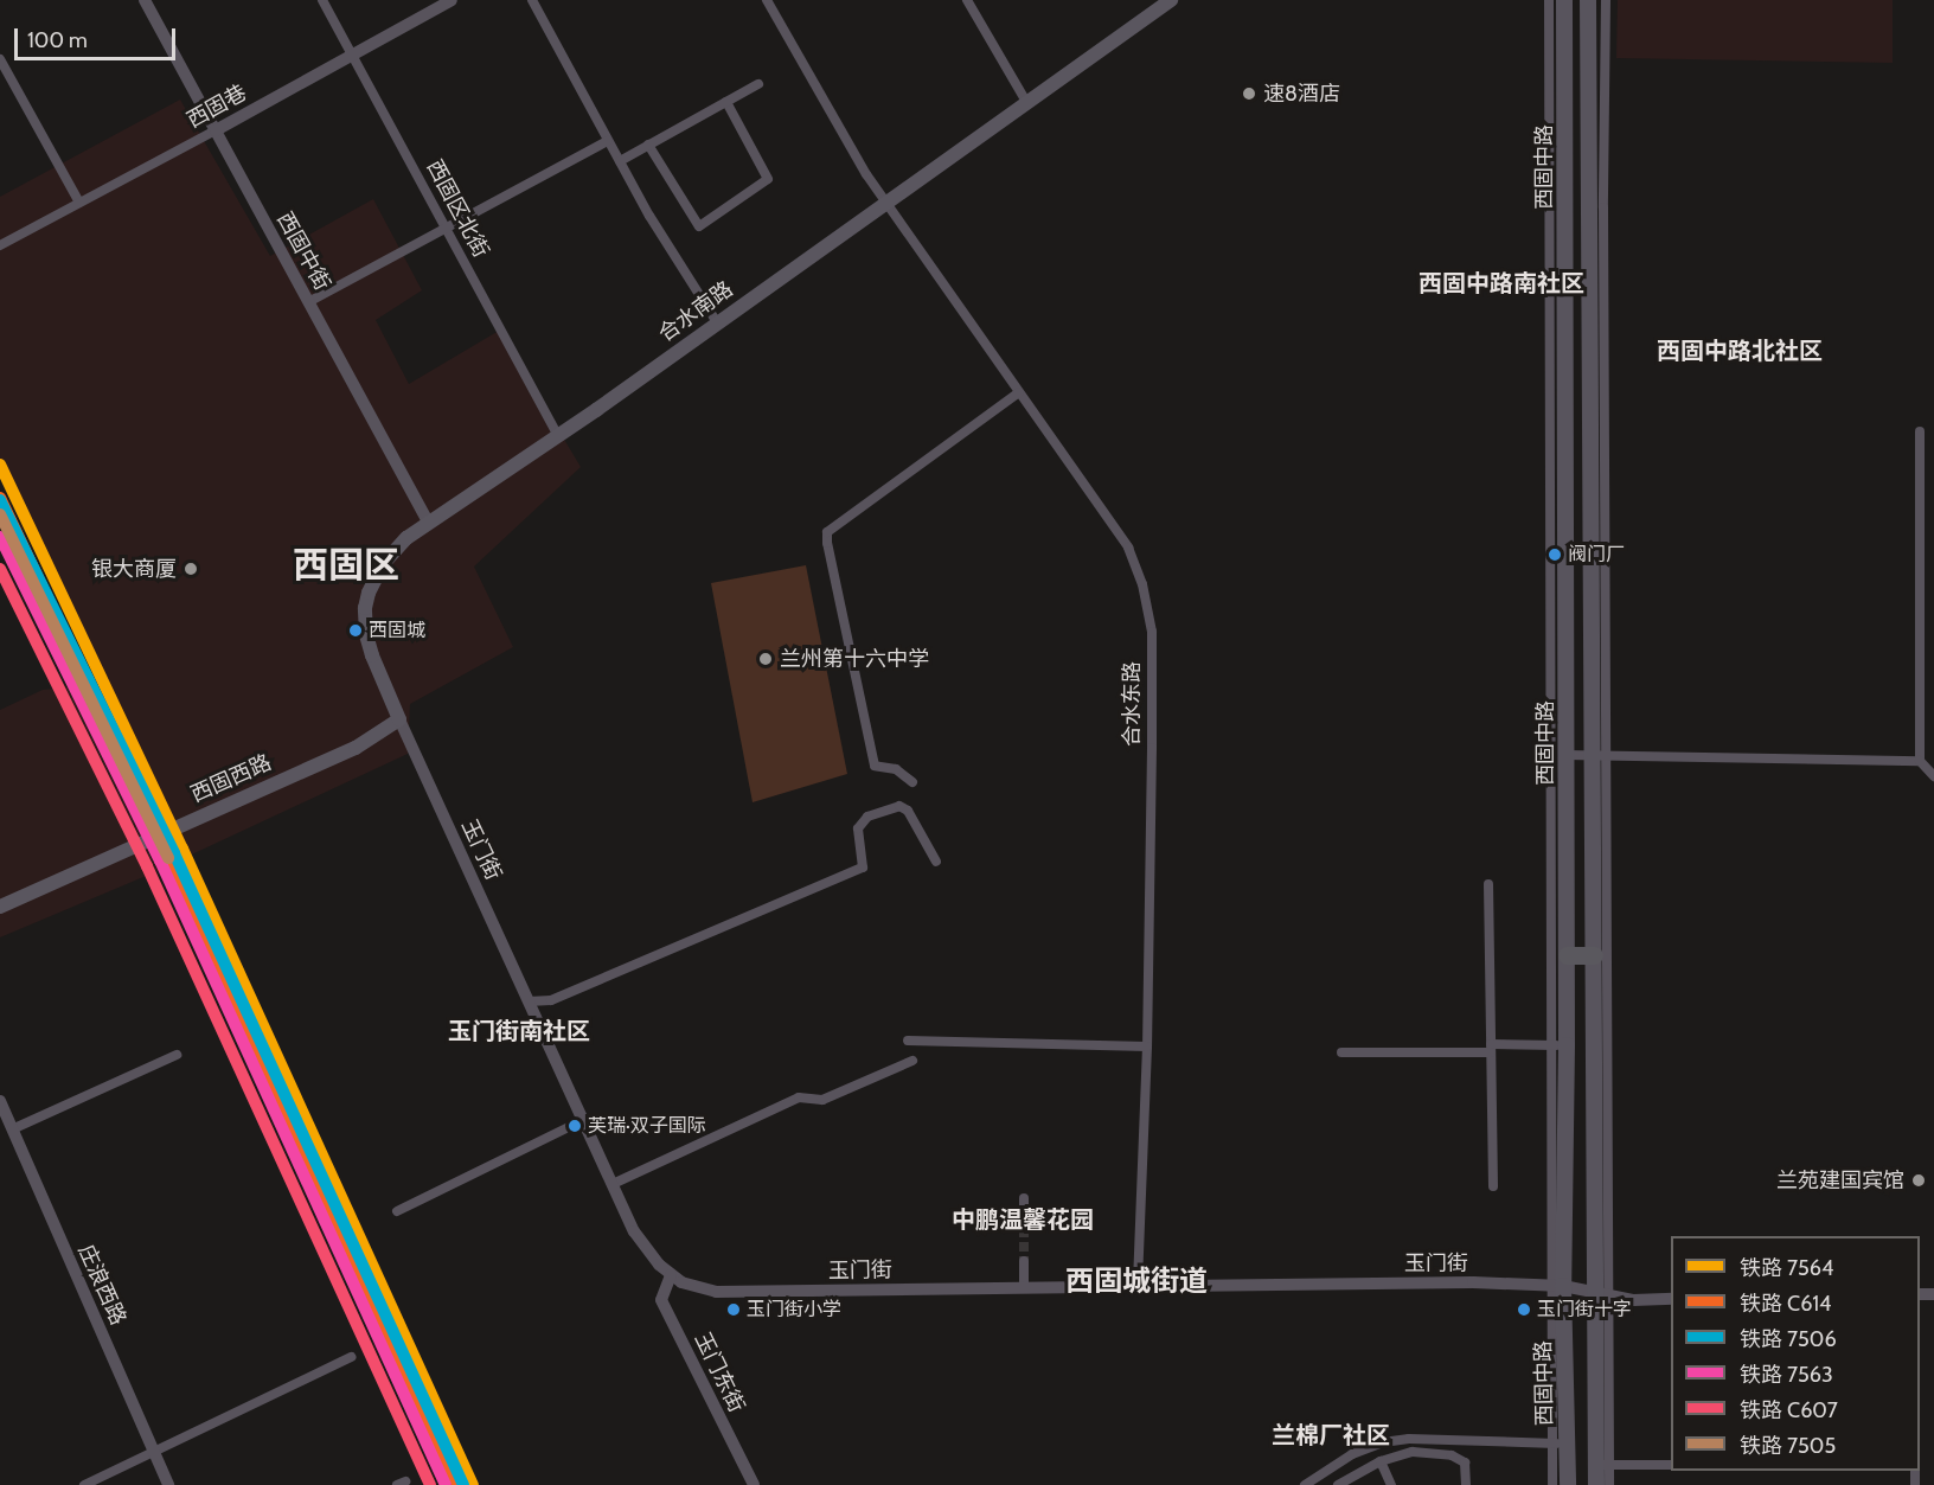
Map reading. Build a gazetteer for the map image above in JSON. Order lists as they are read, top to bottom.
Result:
{
  "streets": {
    "main road": ["西固中路", "合水南路", "西固西路"],
    "street": [
      "西固巷",
      "西固区北街",
      "西固中街",
      "合水东路",
      "玉门街",
      "庄浪西路",
      "玉门东街"
    ]
  },
  "crossings": [
    ["西固巷", "西固区北街"],
    ["西固巷", "西固中街"],
    ["西固中路", "玉门街"],
    ["西固区北街", "合水南路"],
    ["西固中街", "合水南路"],
    ["合水南路", "合水东路"],
    ["合水南路", "西固西路"],
    ["合水南路", "玉门街"],
    ["合水东路", "玉门街"],
    ["西固西路", "玉门街"],
    ["玉门街", "玉门东街"]
  ],
  "districts": [
    "西固中路南社区",
    "西固中路北社区",
    "西固区",
    "玉门街南社区",
    "中鹏温馨花园",
    "西固城街道",
    "兰棉厂社区"
  ],
  "places": [
    "速8酒店",
    "阀门厂",
    "银大商厦",
    "西固城",
    "兰州第十六中学",
    "芙瑞·双子国际",
    "兰苑建国宾馆",
    "玉门街小学",
    "玉门街十字"
  ],
  "lines": [
    "rail line 7564",
    "rail line C614",
    "rail line 7506",
    "rail line 7505",
    "rail line 7563",
    "rail line C607"
  ],
  "legend": [
    "铁路 7564",
    "铁路 C614",
    "铁路 7506",
    "铁路 7563",
    "铁路 C607",
    "铁路 7505"
  ],
  "scale_bar": "100 m"
}
